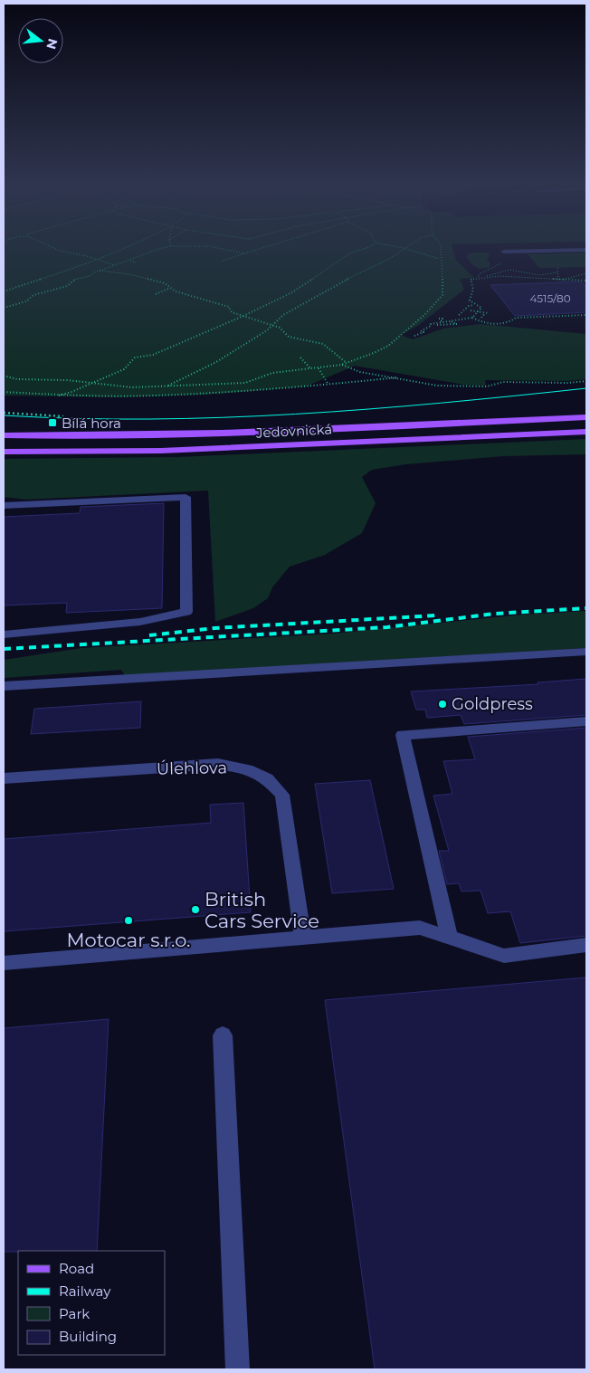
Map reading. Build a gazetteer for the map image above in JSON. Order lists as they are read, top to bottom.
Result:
{
  "streets": {
    "main road": ["Jedovnická"],
    "street": ["Úlehlova"]
  },
  "places": {
    "transit": ["Bílá hora"],
    "other": ["Goldpress", "British Cars Service", "Motocar s.r.o."]
  },
  "house_numbers": ["4515/80"],
  "legend": [
    "Road",
    "Railway",
    "Park",
    "Building"
  ],
  "north": "right"
}
